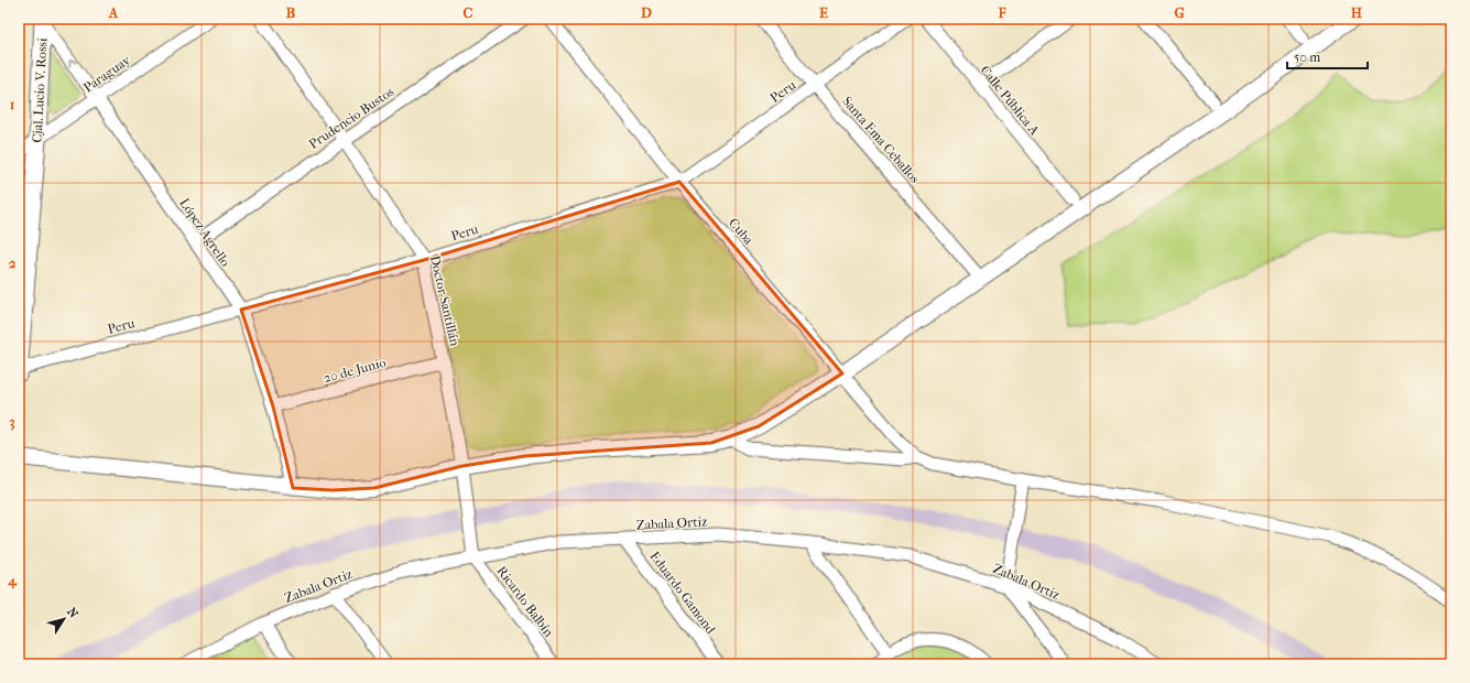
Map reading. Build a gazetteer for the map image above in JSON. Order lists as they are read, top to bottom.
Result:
{
  "streets": {
    "main road": ["Cjal. Lucio V. Rossi"],
    "street": [
      "Paraguay",
      "Peru",
      "Calle Pública A",
      "Prudencio Bustos",
      "Santa Ema Ceballos",
      "Cuba",
      "López Agrello",
      "Doctor Santillán",
      "20 de Junio",
      "Zabala Ortiz",
      "Eduardo Gamond",
      "Ricardo Balbín"
    ]
  },
  "crossings": [
    ["Paraguay", "Cjal. Lucio V. Rossi"],
    ["Paraguay", "López Agrello"],
    ["Cjal. Lucio V. Rossi", "Peru"],
    ["Cjal. Lucio V. Rossi", "López Agrello"],
    ["Peru", "Santa Ema Ceballos"],
    ["Peru", "Cuba"],
    ["Peru", "López Agrello"],
    ["Peru", "Doctor Santillán"],
    ["Prudencio Bustos", "López Agrello"],
    ["Prudencio Bustos", "Doctor Santillán"],
    ["López Agrello", "20 de Junio"],
    ["Doctor Santillán", "20 de Junio"],
    ["Doctor Santillán", "Zabala Ortiz"],
    ["Doctor Santillán", "Ricardo Balbín"],
    ["Zabala Ortiz", "Eduardo Gamond"],
    ["Zabala Ortiz", "Ricardo Balbín"]
  ],
  "scale_bar": "50 m",
  "north": "top right",
  "grid": {
    "columns": [
      "A",
      "B",
      "C",
      "D",
      "E",
      "F",
      "G",
      "H"
    ],
    "rows": [
      "1",
      "2",
      "3",
      "4"
    ]
  }
}
